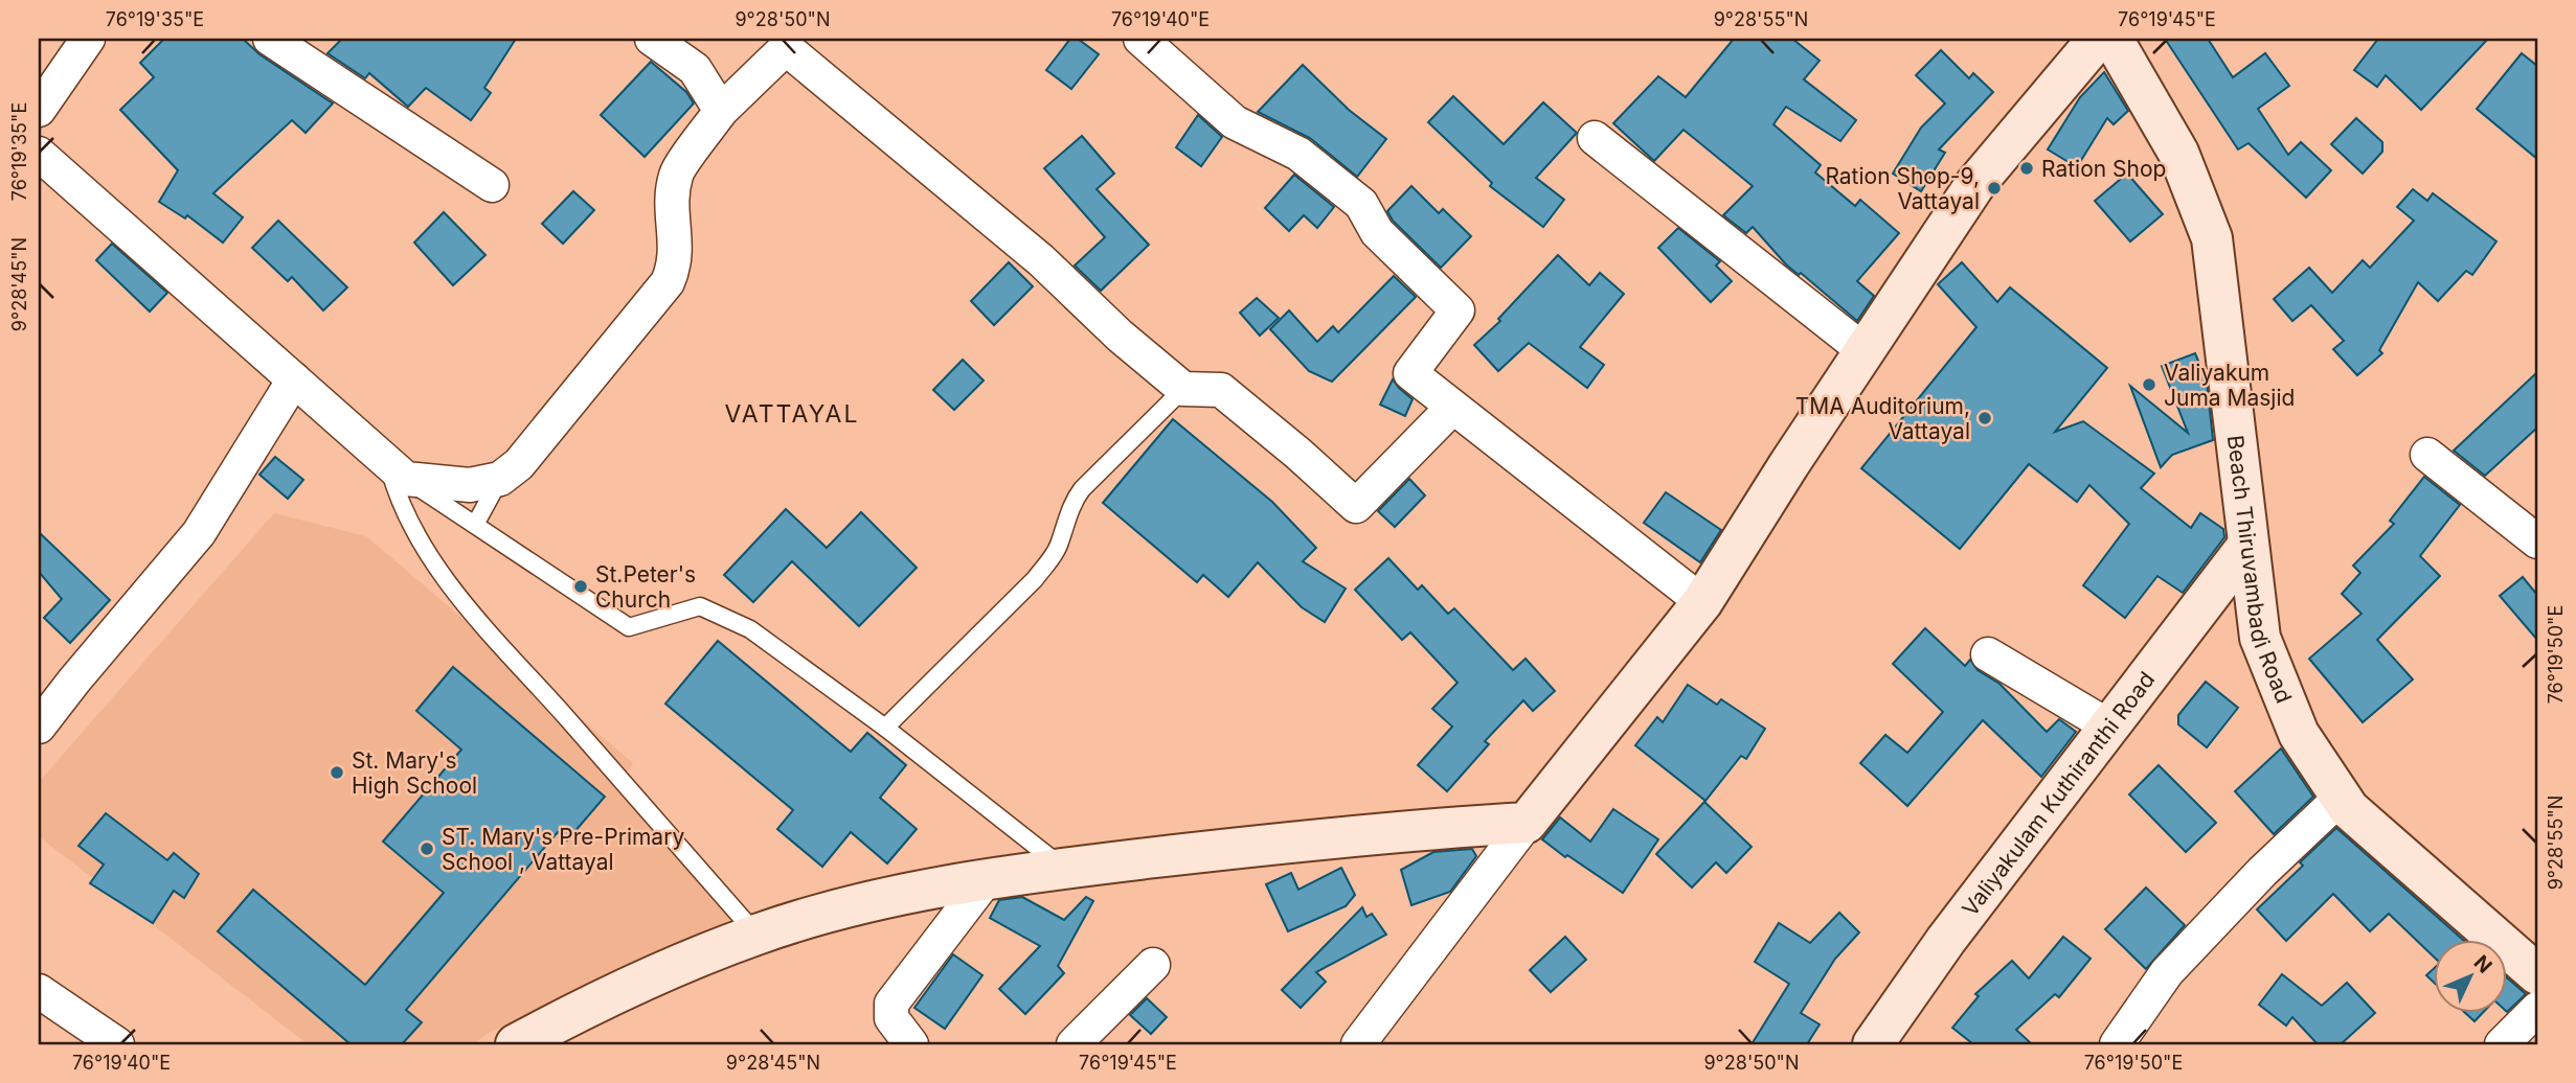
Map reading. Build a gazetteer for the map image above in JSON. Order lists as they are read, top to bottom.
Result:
{
  "streets": {
    "street": ["Beach Thiruvambadi Road", "Valiyakulam Kuthiranthi Road"]
  },
  "crossings": [
    ["Beach Thiruvambadi Road", "Valiyakulam Kuthiranthi Road"]
  ],
  "districts": ["VATTAYAL"],
  "places": [
    "Ration Shop",
    "Ration Shop-9, Vattayal",
    "Valiyakum Juma Masjid",
    "TMA Auditorium, Vattayal",
    "St.Peter's Church",
    "St. Mary's High School",
    "ST. Mary's Pre-Primary School , Vattayal"
  ],
  "north": "top right",
  "coordinates": [
    "76°19'35\"E",
    "9°28'50\"N",
    "76°19'40\"E",
    "9°28'55\"N",
    "76°19'45\"E",
    "9°28'45\"N",
    "76°19'50\"E"
  ]
}
